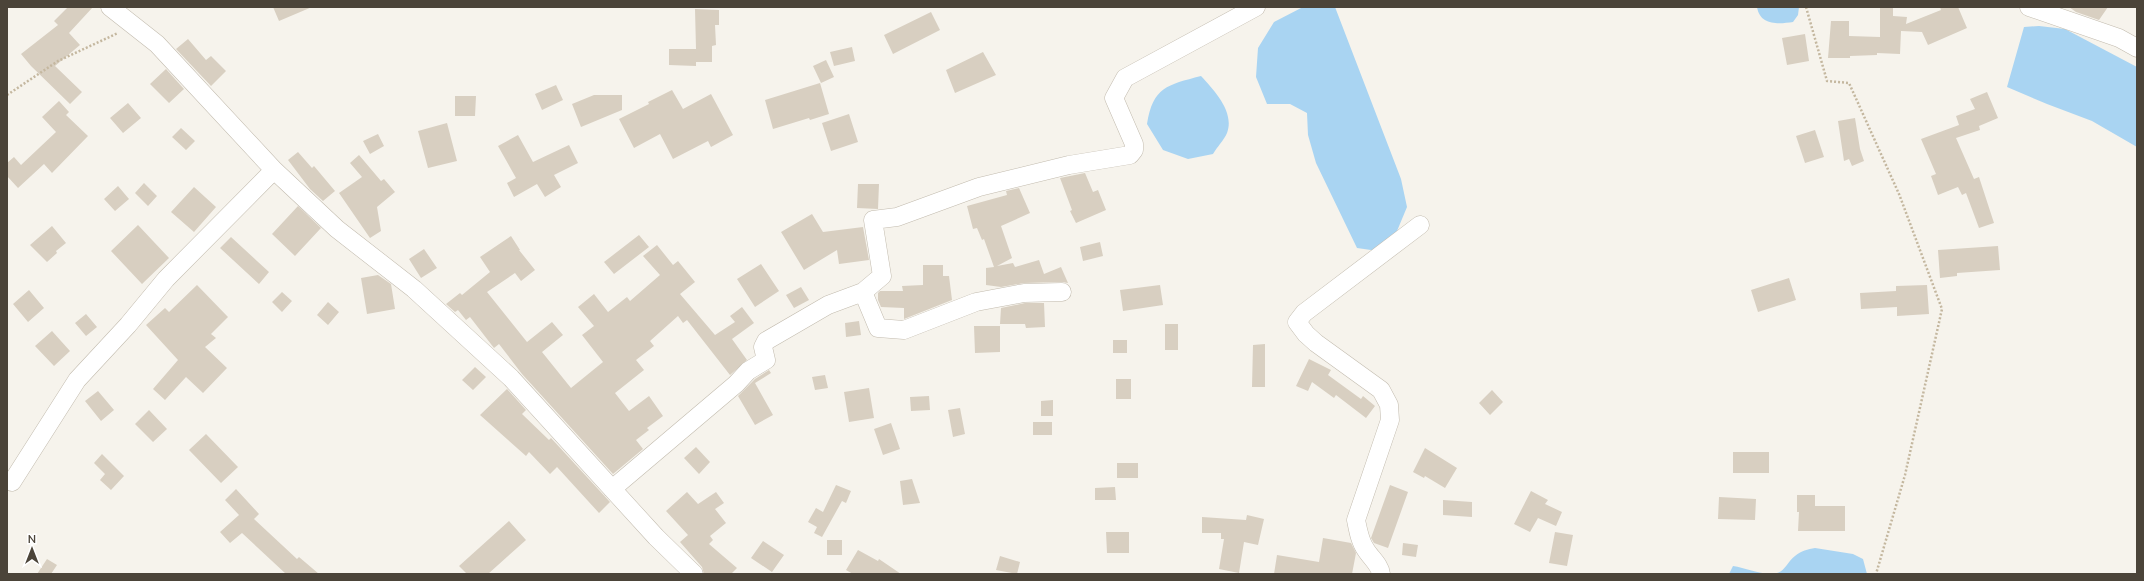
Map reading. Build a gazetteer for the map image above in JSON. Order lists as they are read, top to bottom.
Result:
{
  "north": "top"
}
